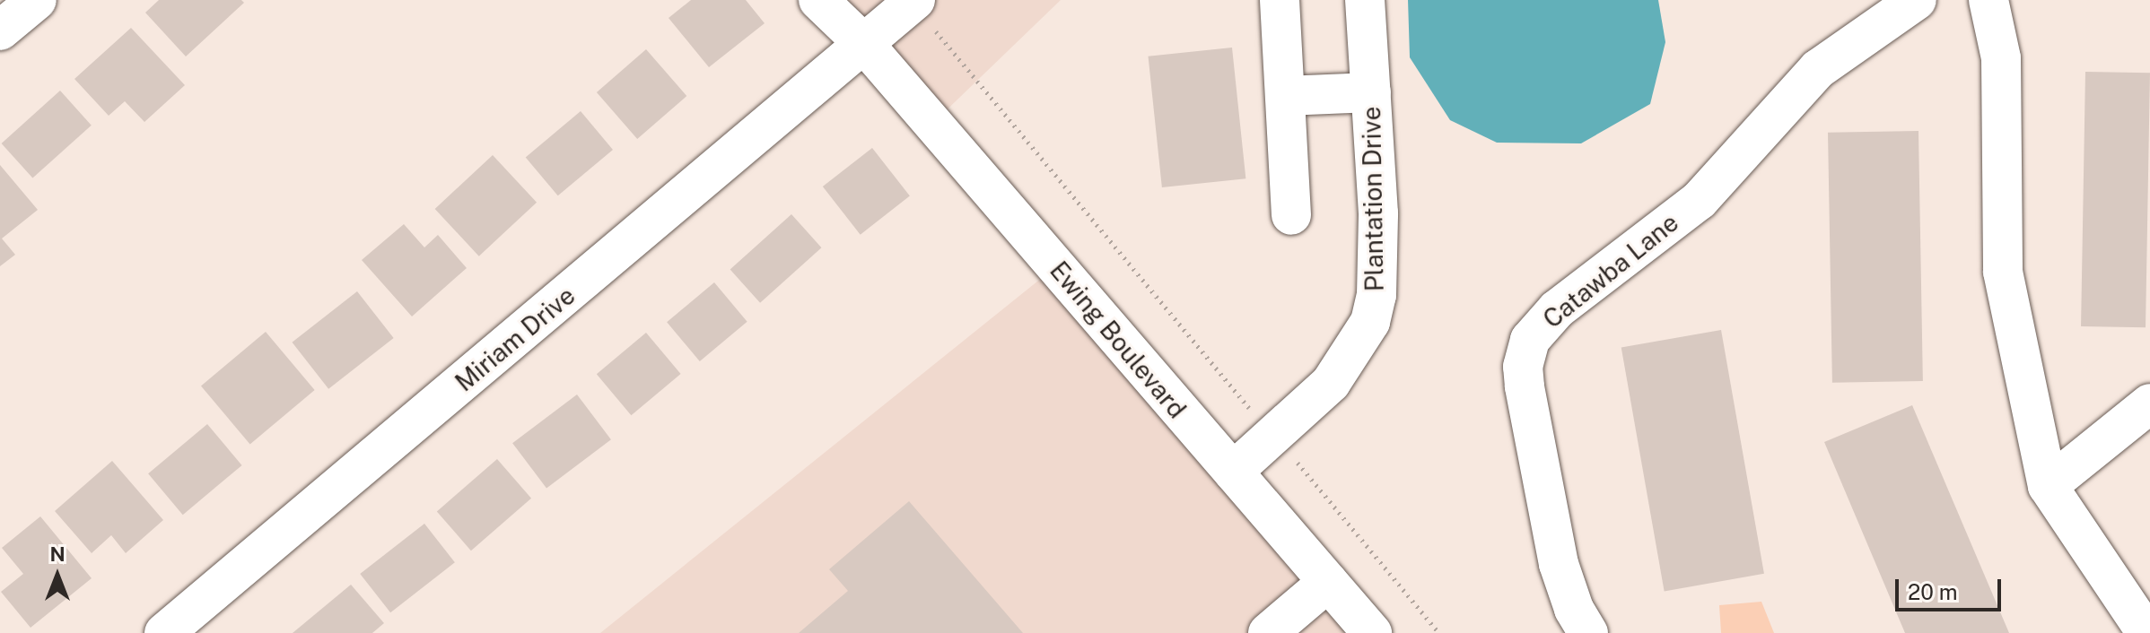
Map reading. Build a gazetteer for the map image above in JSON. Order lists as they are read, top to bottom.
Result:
{
  "streets": {
    "street": [
      "Plantation Drive",
      "Catawba Lane",
      "Miriam Drive",
      "Ewing Boulevard"
    ]
  },
  "crossings": [
    ["Plantation Drive", "Ewing Boulevard"],
    ["Miriam Drive", "Ewing Boulevard"]
  ],
  "scale_bar": "20 m",
  "north": "top"
}
